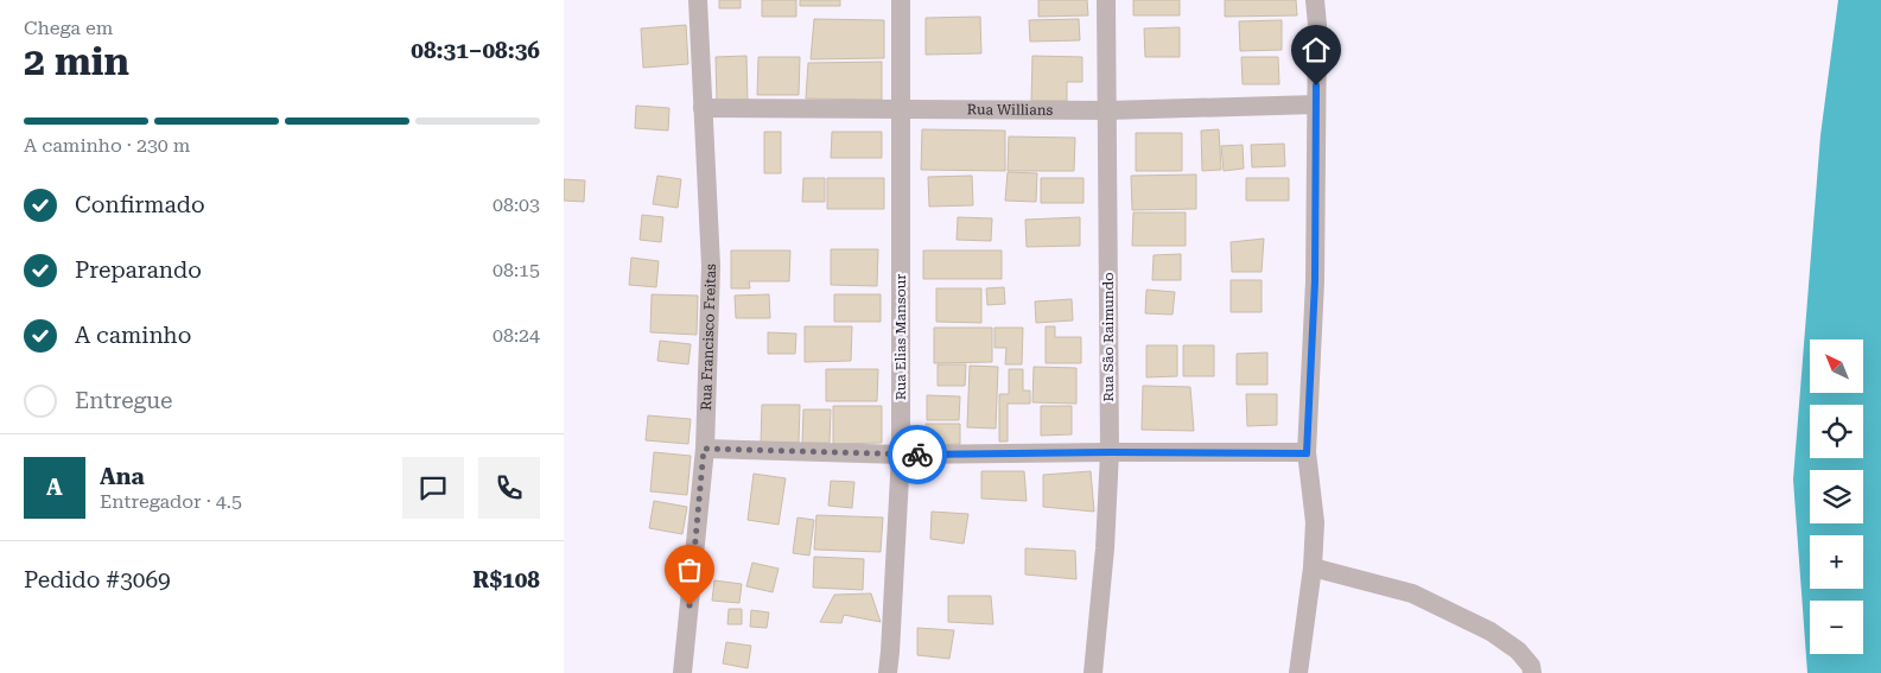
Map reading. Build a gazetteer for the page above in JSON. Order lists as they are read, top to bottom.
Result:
{
  "streets": {
    "street": [
      "Rua Willians",
      "Rua Francisco Freitas",
      "Rua Elias Mansour",
      "Rua São Raimundo"
    ]
  },
  "crossings": [
    ["Rua Willians", "Rua Francisco Freitas"],
    ["Rua Willians", "Rua Elias Mansour"],
    ["Rua Willians", "Rua São Raimundo"]
  ],
  "north": "top left",
  "page": {
    "heading": ["2 min", "Chega em", "08:31–08:36"],
    "panel": [
      "Ana",
      "Entregador · 4.5",
      "Pedido #3069",
      "R$108"
    ],
    "bar": "A caminho · 230 m",
    "list": [
      ["Confirmado", "08:03"],
      ["Preparando", "08:15"],
      ["A caminho", "08:24"],
      "Entregue"
    ],
    "map_buttons": ["+", "−"],
    "round": "A"
  }
}
